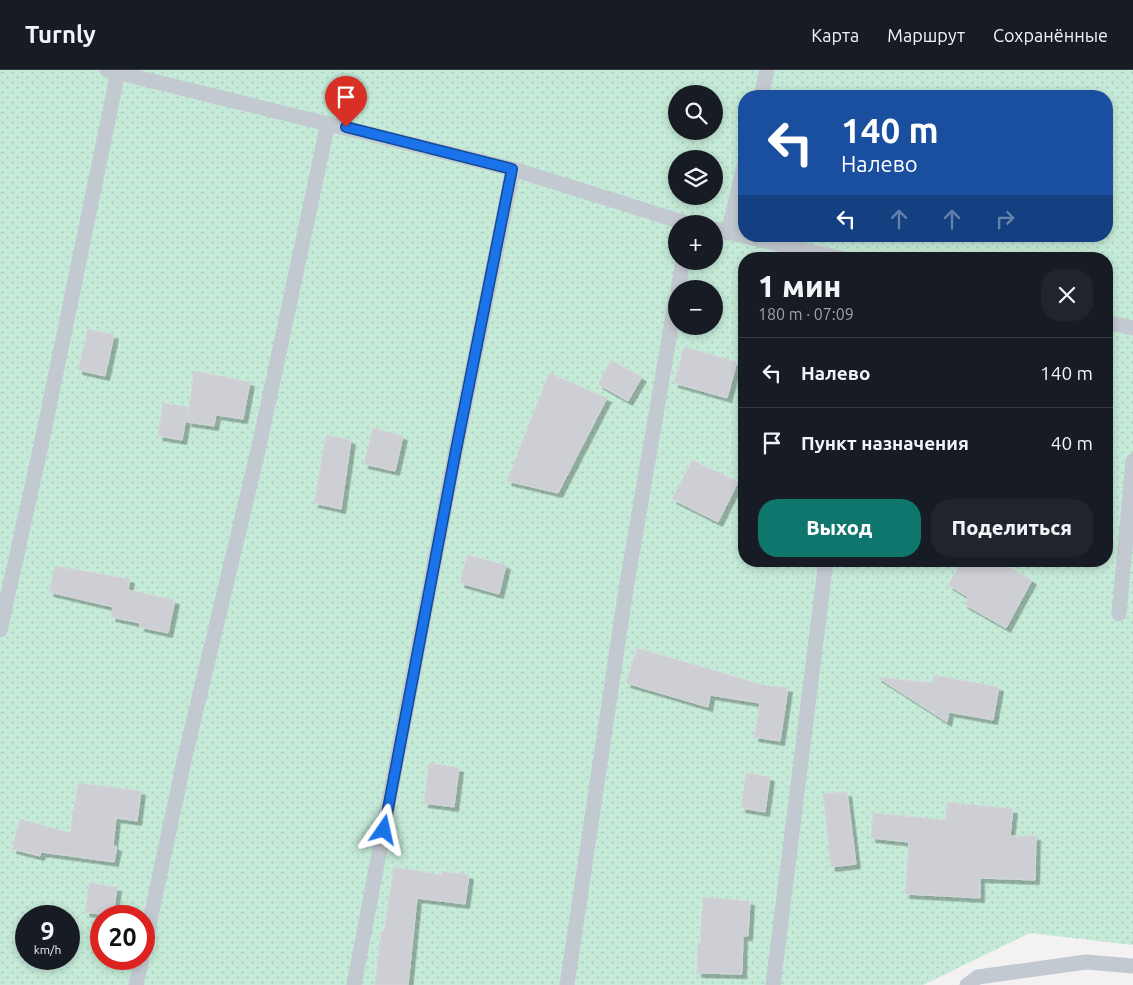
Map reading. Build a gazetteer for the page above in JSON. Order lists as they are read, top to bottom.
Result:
{
  "page": {
    "header": "Turnly",
    "nav": ["Карта", "Маршрут", "Сохранённые"],
    "map_buttons": ["+", "−"],
    "turn": ["140 m", "Налево"],
    "heading": ["1 мин", "180 m · 07:09"],
    "list": [
      {
        "name": "Налево",
        "value": "140 m"
      },
      {
        "name": "Пункт назначения",
        "value": "40 m"
      }
    ],
    "buttons": ["Выход", "Поделиться"],
    "speed": "9 km/h",
    "limit": "20"
  }
}
